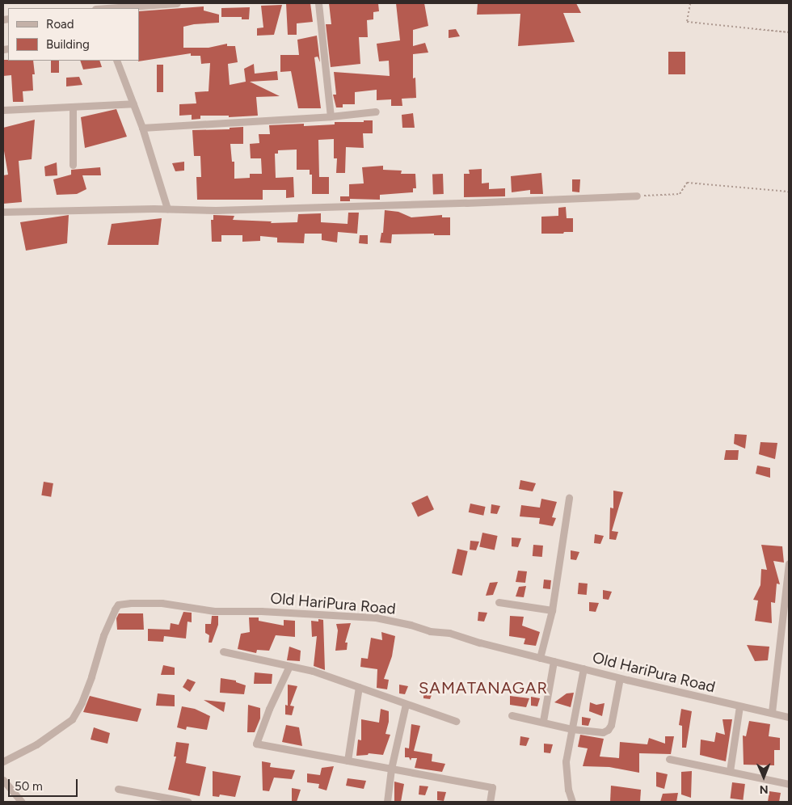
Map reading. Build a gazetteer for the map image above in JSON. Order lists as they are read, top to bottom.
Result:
{
  "streets": {
    "street": ["Old HariPura Road"]
  },
  "districts": ["SAMATANAGAR"],
  "legend": ["Road", "Building"],
  "scale_bar": "50 m",
  "north": "bottom"
}
